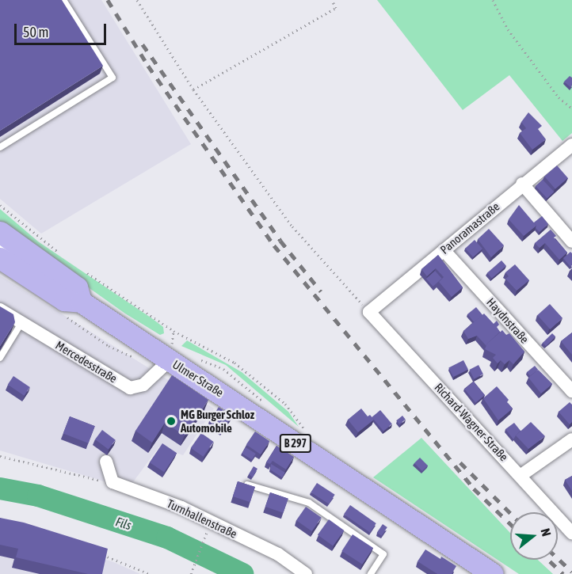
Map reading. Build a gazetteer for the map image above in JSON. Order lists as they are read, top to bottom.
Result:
{
  "streets": {
    "main road": ["Ulmer Straße", "B 297"],
    "street": [
      "Panoramastraße",
      "Haydnstraße",
      "Mercedesstraße",
      "Richard-Wagner-Straße",
      "Turnhallenstraße"
    ]
  },
  "crossings": [
    ["Panoramastraße", "Haydnstraße"],
    ["Panoramastraße", "Richard-Wagner-Straße"],
    ["Mercedesstraße", "Ulmer Straße"],
    ["Ulmer Straße", "B 297"]
  ],
  "water": ["Fils"],
  "places": ["MG Burger Schloz Automobile"],
  "scale_bar": "50 m",
  "north": "right"
}
